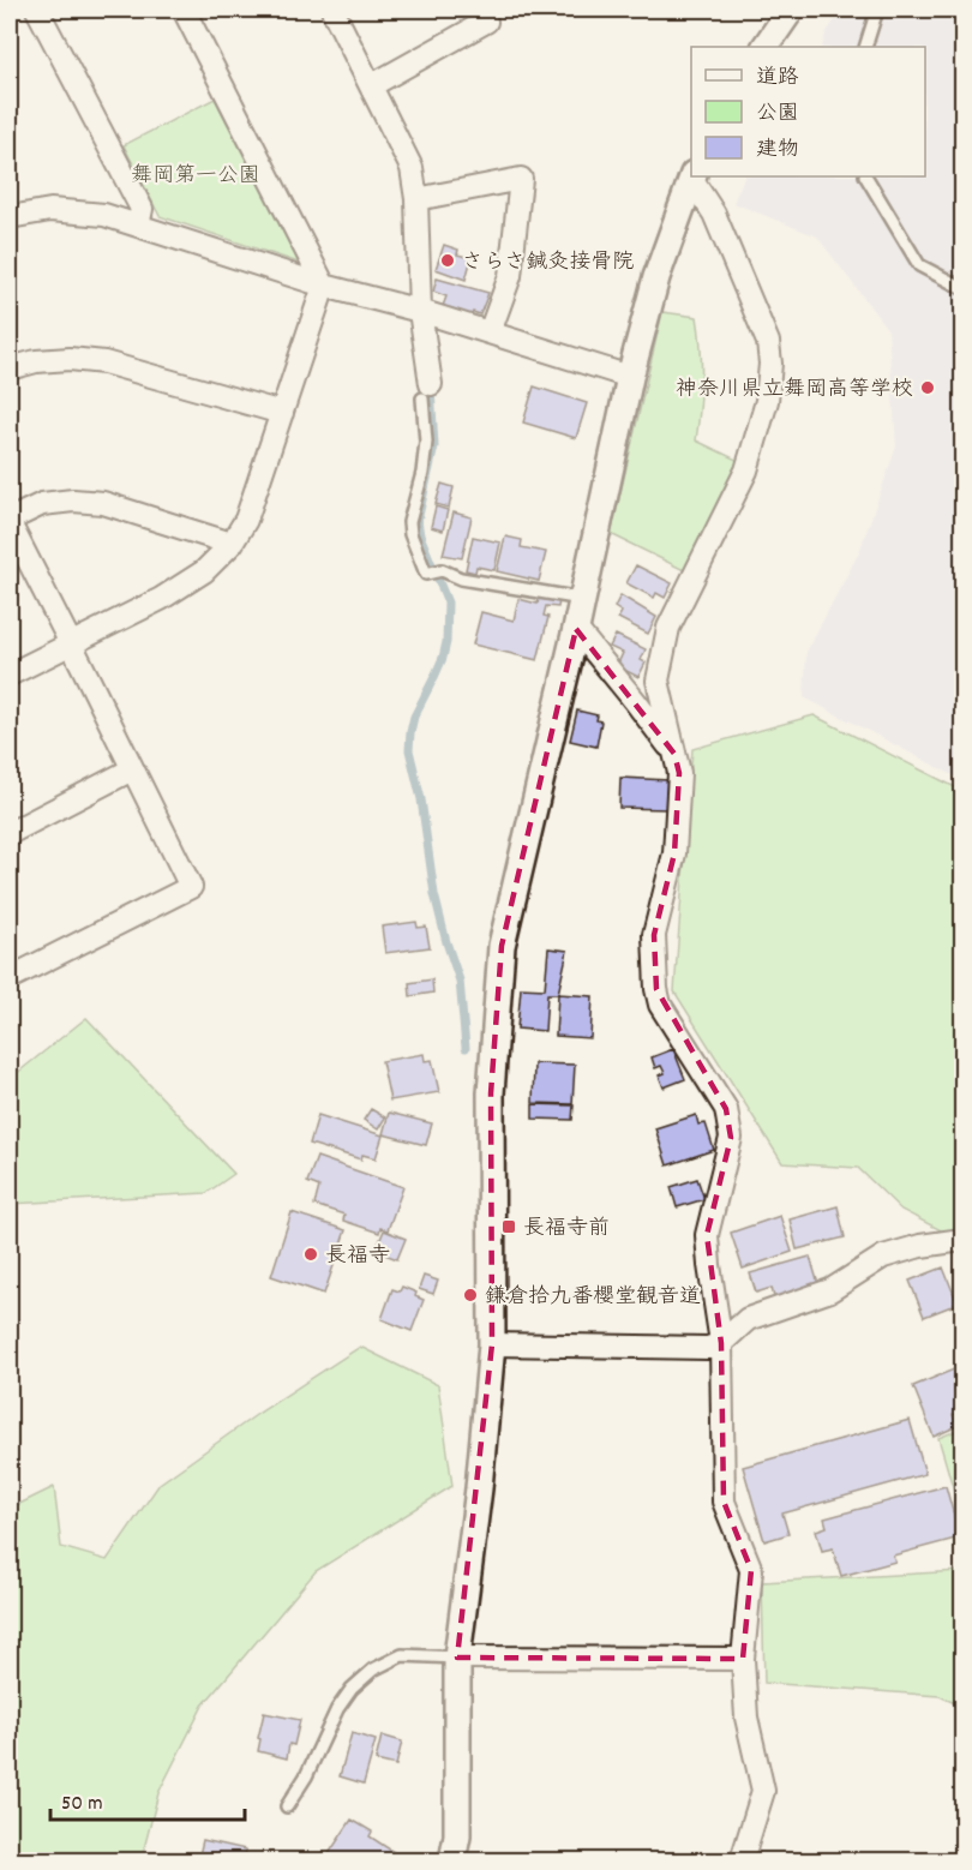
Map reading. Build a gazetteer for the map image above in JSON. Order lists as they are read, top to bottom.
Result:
{
  "parks": ["舞岡第一公園"],
  "places": {
    "other": [
      "さらさ鍼灸接骨院",
      "神奈川県立舞岡高等学校",
      "長福寺",
      "鎌倉拾九番櫻堂観音道"
    ],
    "transit": ["長福寺前"]
  },
  "legend": ["道路", "公園", "建物"],
  "scale_bar": "50 m"
}
